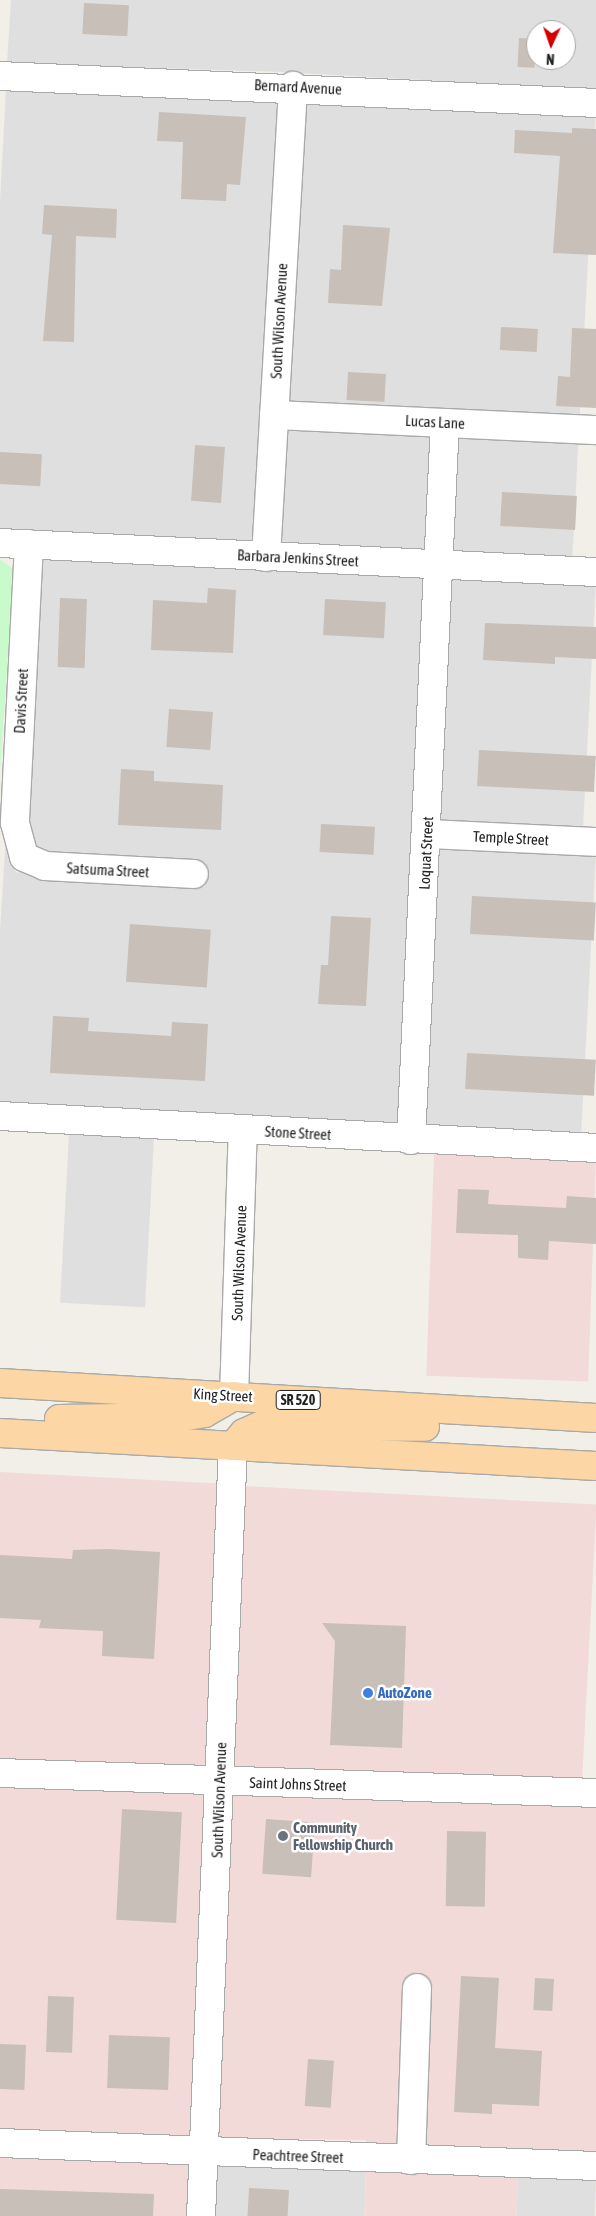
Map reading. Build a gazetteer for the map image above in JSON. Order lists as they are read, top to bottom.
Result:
{
  "streets": {
    "main road": ["King Street", "SR 520"],
    "street": [
      "Bernard Avenue",
      "South Wilson Avenue",
      "Lucas Lane",
      "Barbara Jenkins Street",
      "Davis Street",
      "Temple Street",
      "Loquat Street",
      "Satsuma Street",
      "Stone Street",
      "Saint Johns Street",
      "Peachtree Street"
    ]
  },
  "crossings": [
    ["Bernard Avenue", "South Wilson Avenue"],
    ["South Wilson Avenue", "Lucas Lane"],
    ["South Wilson Avenue", "Barbara Jenkins Street"],
    ["South Wilson Avenue", "Stone Street"],
    ["South Wilson Avenue", "King Street"],
    ["South Wilson Avenue", "Saint Johns Street"],
    ["South Wilson Avenue", "Peachtree Street"],
    ["Lucas Lane", "Loquat Street"],
    ["Barbara Jenkins Street", "Davis Street"],
    ["Barbara Jenkins Street", "Loquat Street"],
    ["Davis Street", "Satsuma Street"],
    ["Temple Street", "Loquat Street"],
    ["Loquat Street", "Stone Street"]
  ],
  "places": ["AutoZone", "Community Fellowship Church"],
  "north": "bottom"
}
